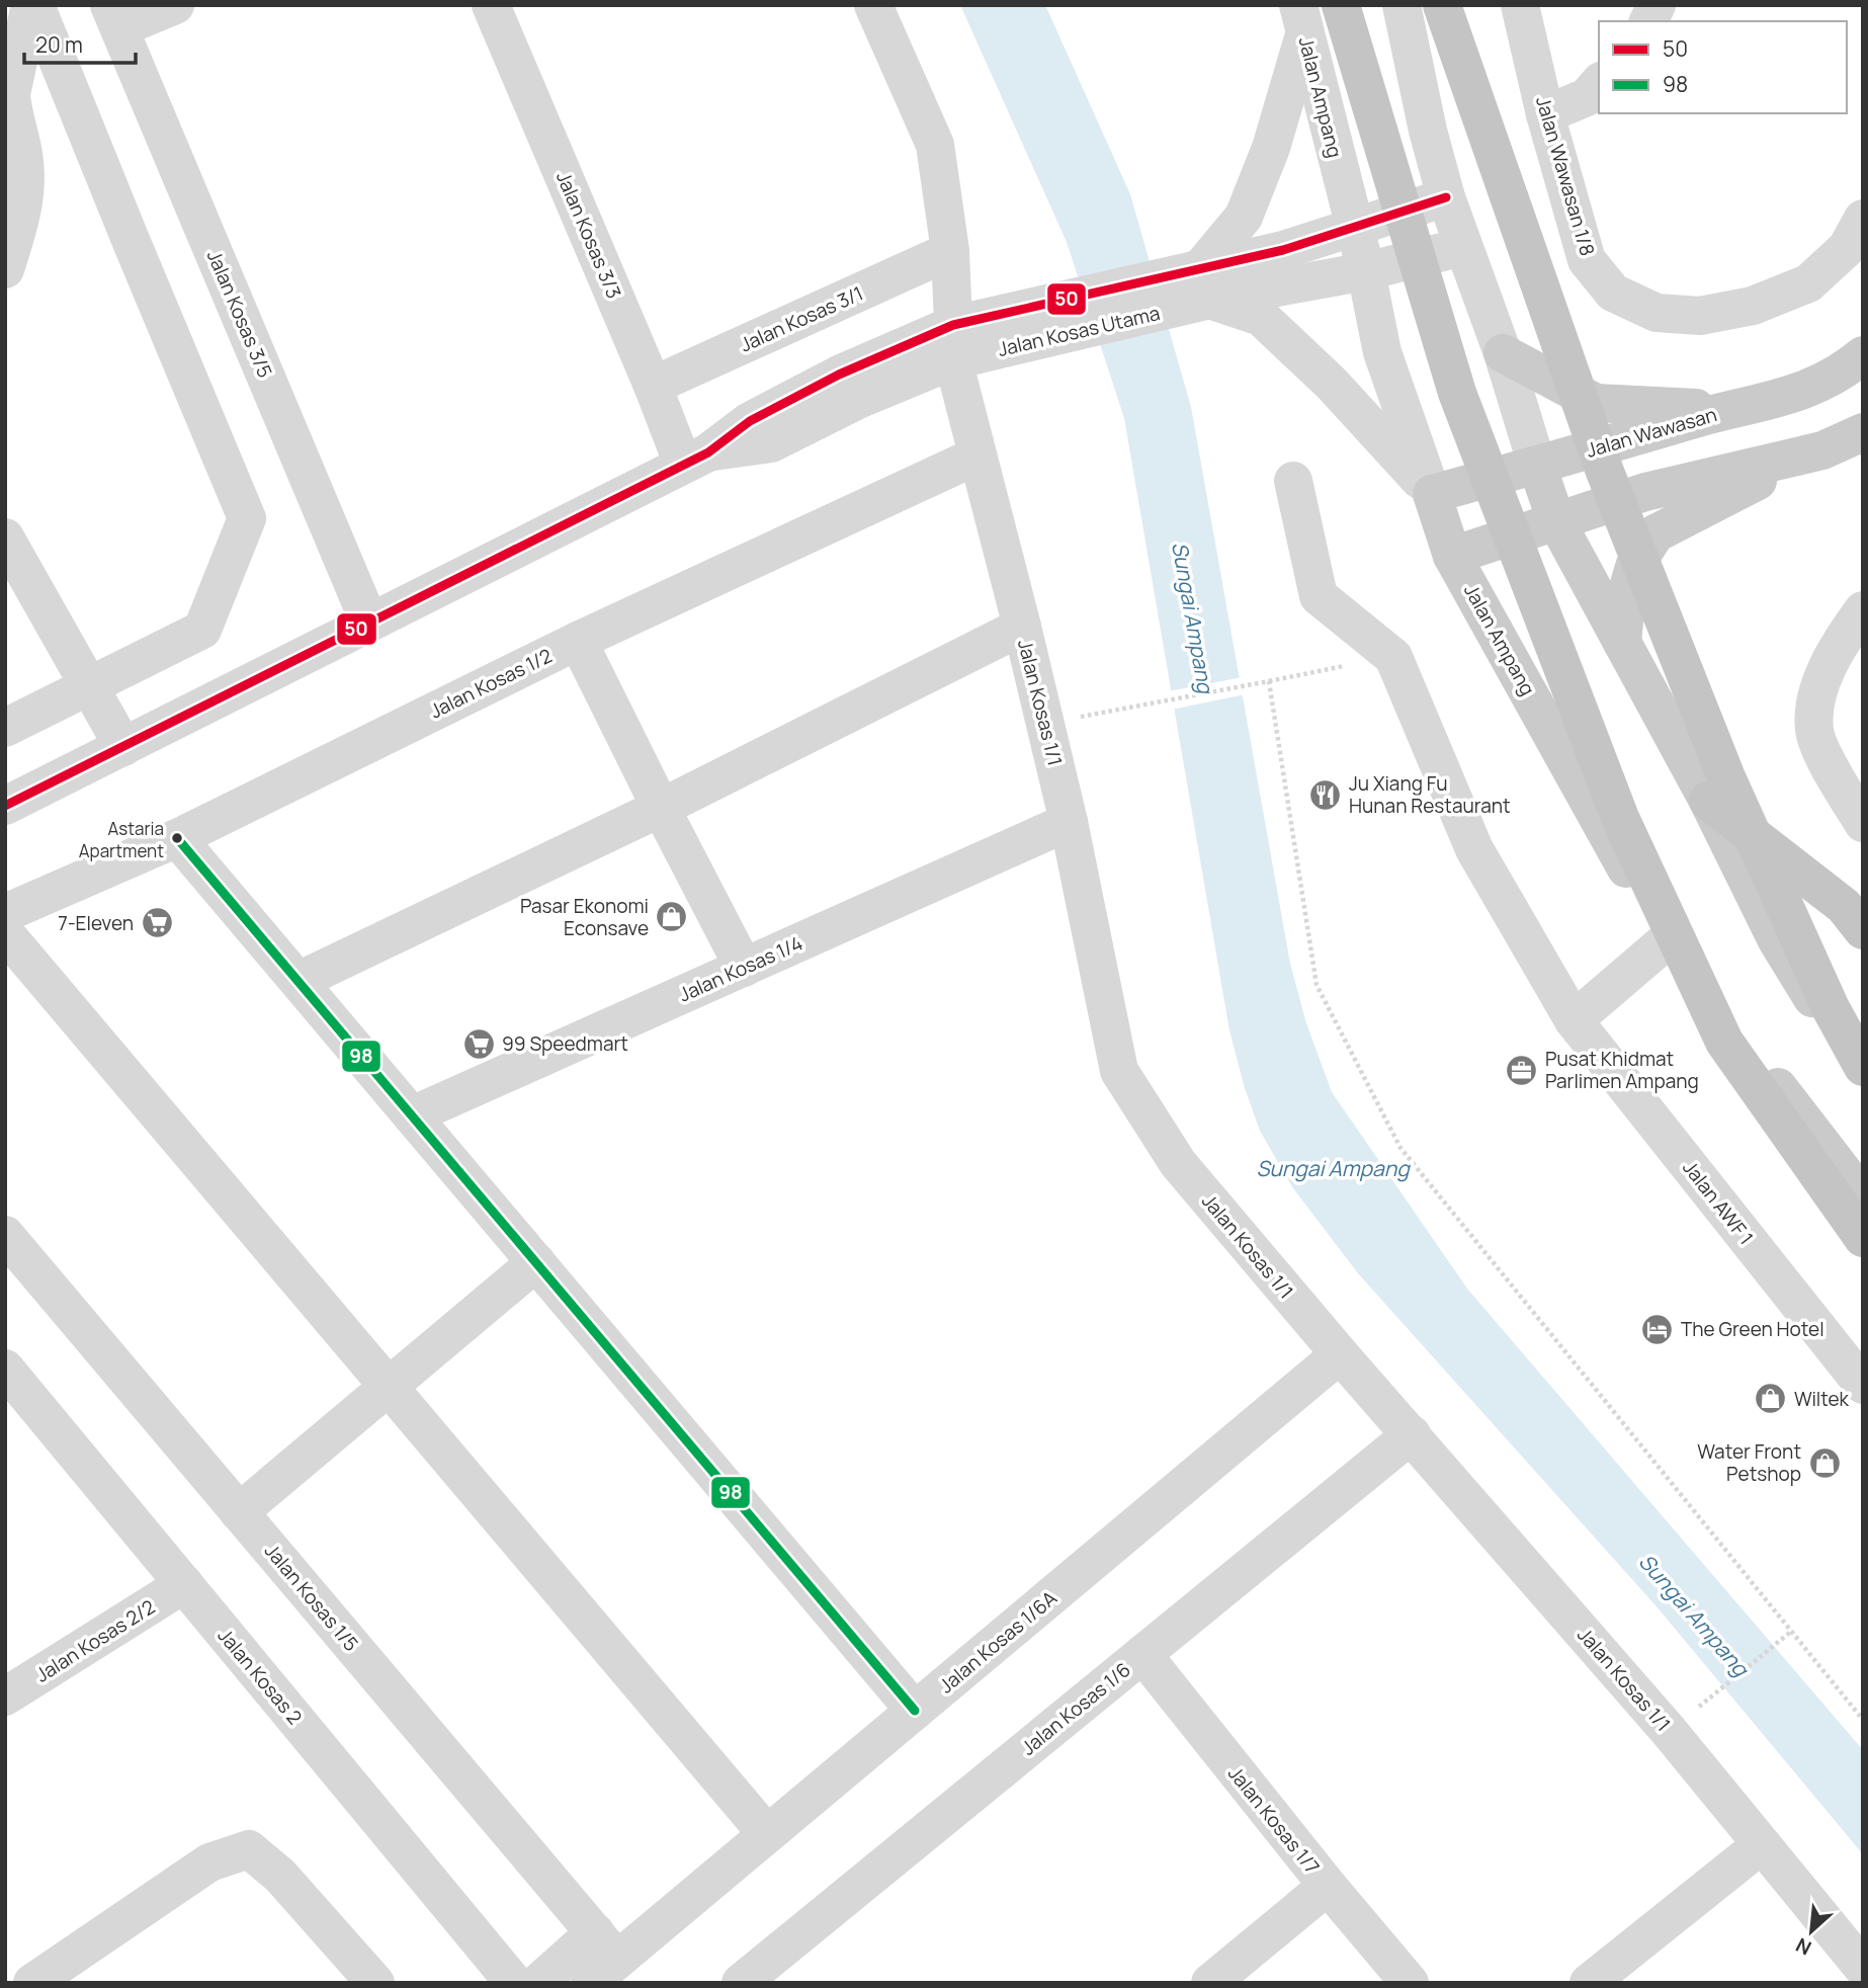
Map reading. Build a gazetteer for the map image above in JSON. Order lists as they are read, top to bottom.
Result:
{
  "streets": {
    "main road": ["Jalan Ampang", "Jalan Wawasan"],
    "street": [
      "Jalan Wawasan 1/8",
      "Jalan Kosas 3/3",
      "Jalan Kosas 3/5",
      "Jalan Kosas 3/1",
      "Jalan Kosas Utama",
      "Jalan Kosas 1/2",
      "Jalan Kosas 1/1",
      "Jalan Kosas 1/4",
      "Jalan AWF 1",
      "Jalan Kosas 1/5",
      "Jalan Kosas 2/2",
      "Jalan Kosas 1/6A",
      "Jalan Kosas 2",
      "Jalan Kosas 1/6",
      "Jalan Kosas 1/7"
    ]
  },
  "crossings": [
    ["Jalan Ampang", "Jalan Kosas Utama"],
    ["Jalan Ampang", "Jalan Wawasan"],
    ["Jalan Kosas 3/3", "Jalan Kosas 3/1"],
    ["Jalan Kosas 3/3", "Jalan Kosas Utama"],
    ["Jalan Kosas 3/5", "Jalan Kosas Utama"],
    ["Jalan Kosas Utama", "Jalan Kosas 1/1"],
    ["Jalan Kosas 1/2", "Jalan Kosas 1/1"],
    ["Jalan Kosas 1/1", "Jalan Kosas 1/4"],
    ["Jalan Kosas 1/1", "Jalan Kosas 1/6A"],
    ["Jalan Kosas 1/1", "Jalan Kosas 1/6"],
    ["Jalan Kosas 1/5", "Jalan Kosas 1/6A"],
    ["Jalan Kosas 2/2", "Jalan Kosas 2"],
    ["Jalan Kosas 1/6", "Jalan Kosas 1/7"]
  ],
  "water": ["Sungai Ampang"],
  "places": {
    "restaurant": ["Ju Xiang Fu Hunan Restaurant"],
    "other": ["Astaria Apartment"],
    "shop": ["Pasar Ekonomi Econsave", "Wiltek", "Water Front Petshop"],
    "supermarket": ["7-Eleven", "99 Speedmart"],
    "office": ["Pusat Khidmat Parlimen Ampang"],
    "hotel": ["The Green Hotel"]
  },
  "lines": ["transit line 50", "transit line 98"],
  "legend": ["50", "98"],
  "scale_bar": "20 m",
  "north": "bottom left"
}
